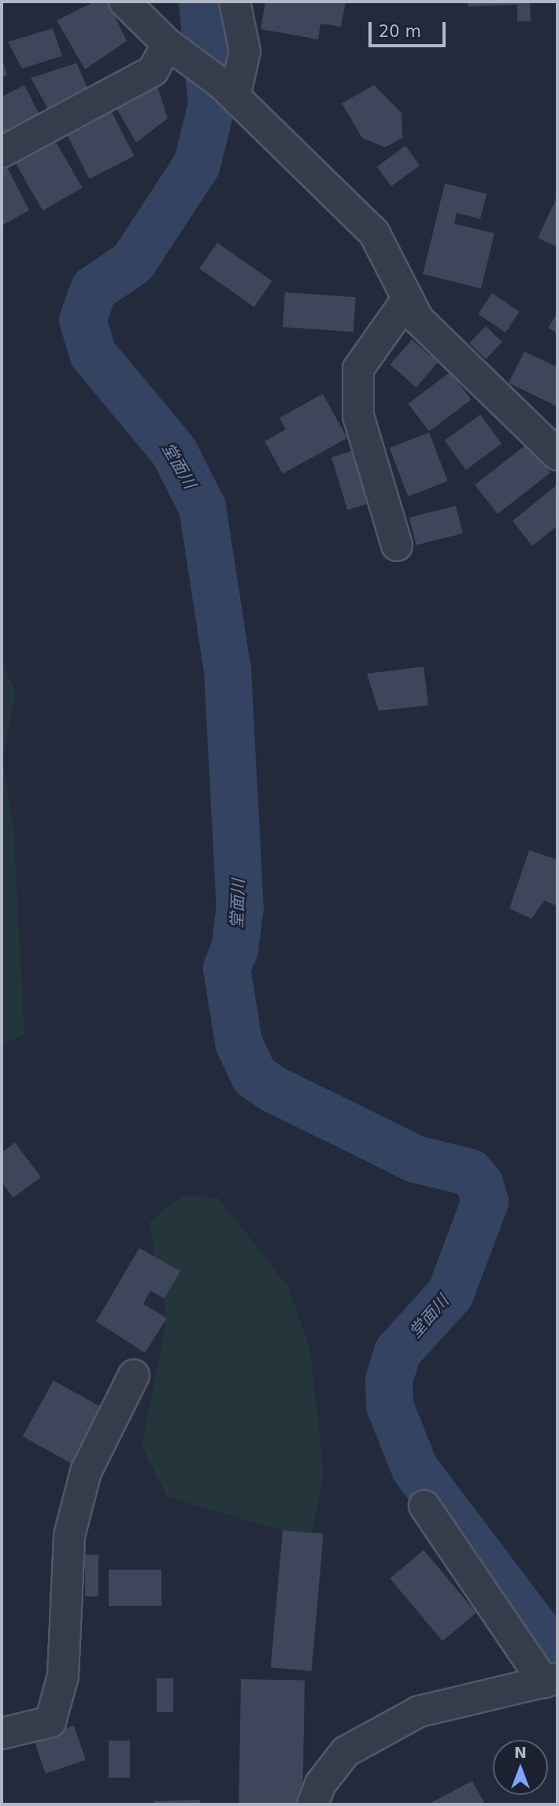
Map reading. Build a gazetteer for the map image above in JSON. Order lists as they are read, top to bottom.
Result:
{
  "water": ["堂面川"],
  "scale_bar": "20 m",
  "north": "top"
}
